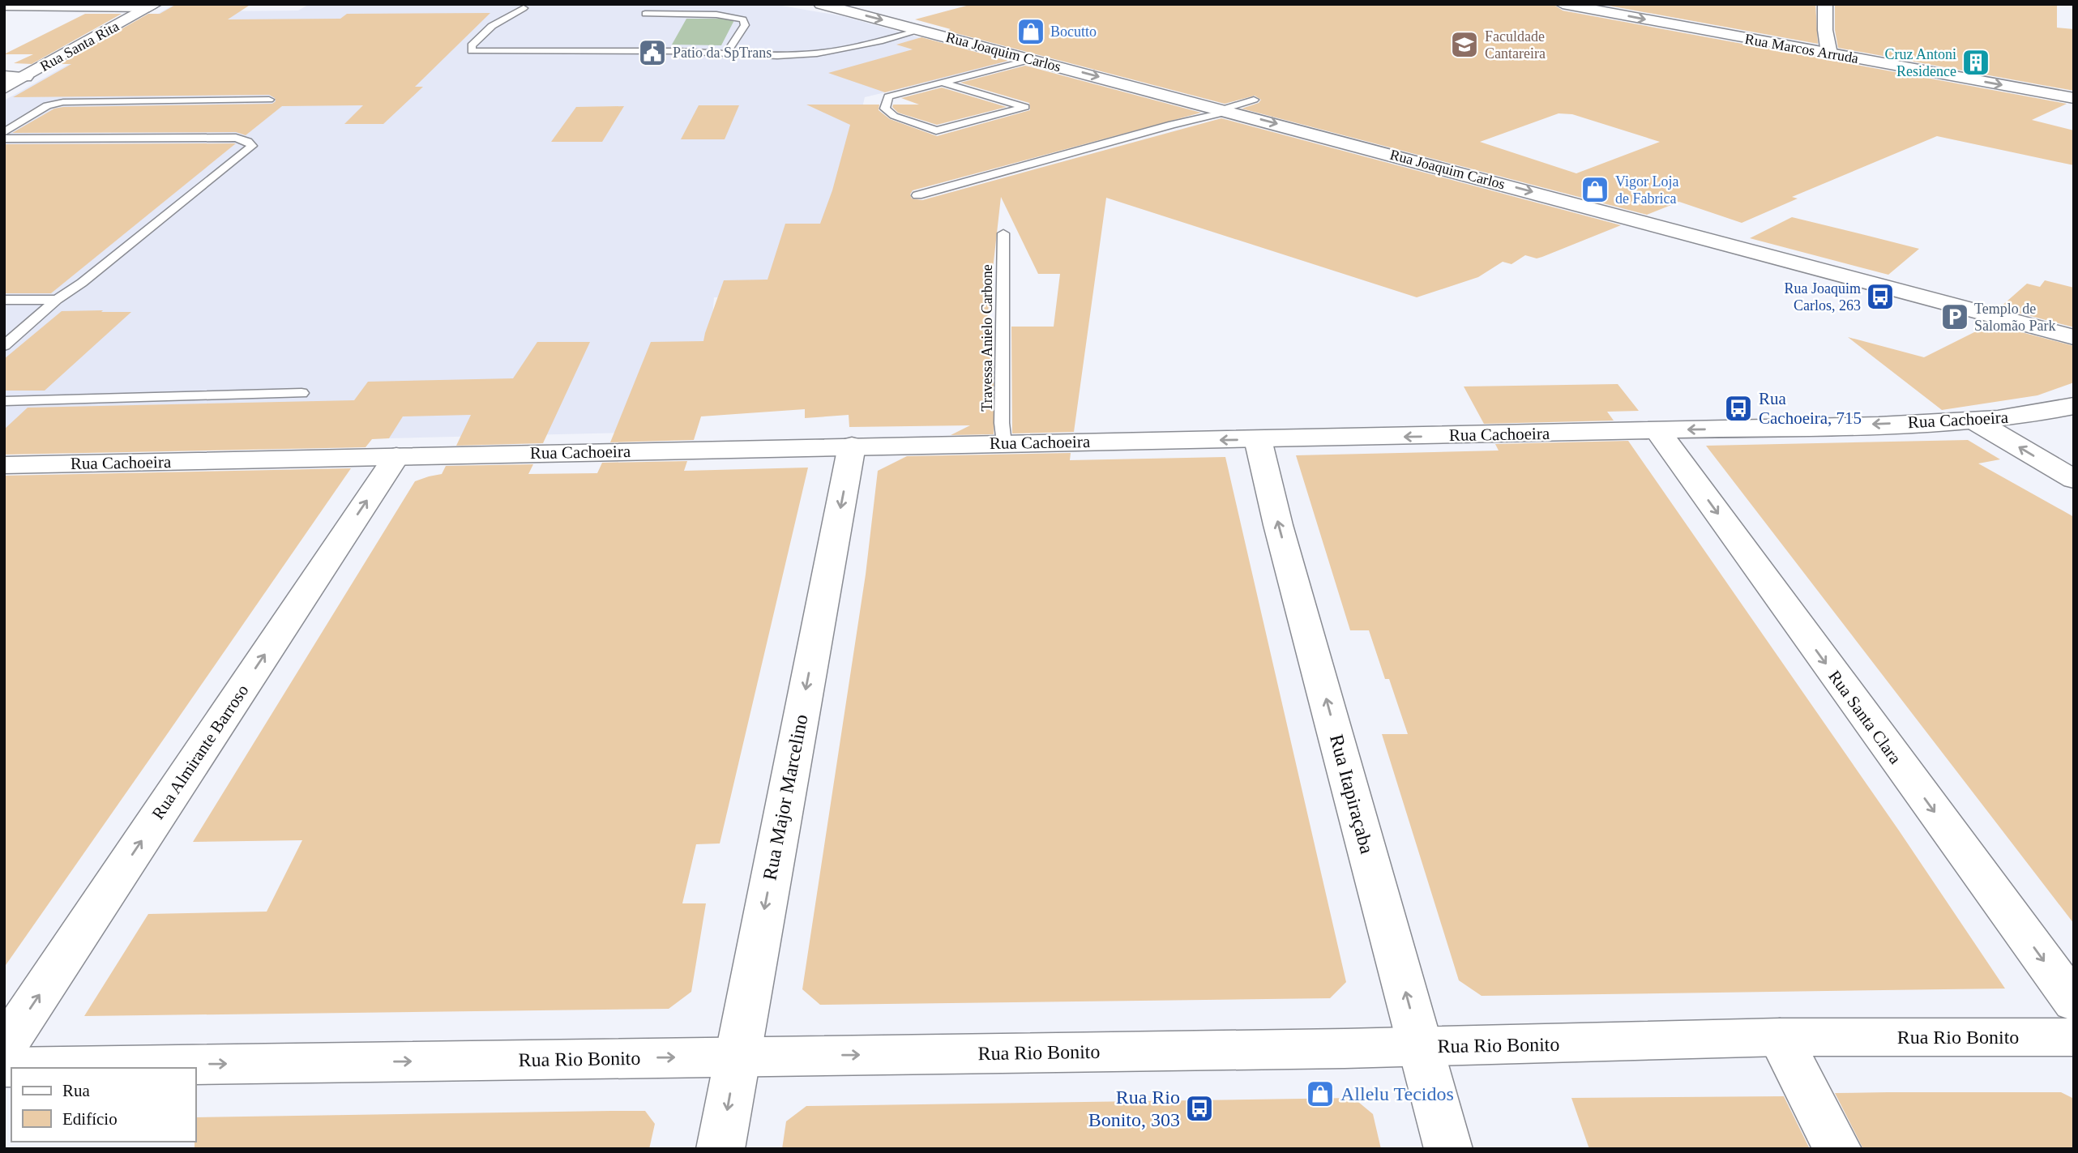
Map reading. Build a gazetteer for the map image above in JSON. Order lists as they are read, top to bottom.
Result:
{
  "streets": {
    "street": [
      "Rua Santa Rita",
      "Rua Marcos Arruda",
      "Rua Joaquim Carlos",
      "Rua Cachoeira",
      "Rua Santa Clara",
      "Rua Almirante Barroso",
      "Rua Itapiraçaba",
      "Rua Major Marcelino",
      "Rua Rio Bonito"
    ],
    "lane": ["Travessa Anielo Carbone"]
  },
  "crossings": [
    ["Travessa Anielo Carbone", "Rua Cachoeira"],
    ["Rua Cachoeira", "Rua Santa Clara"],
    ["Rua Cachoeira", "Rua Almirante Barroso"],
    ["Rua Cachoeira", "Rua Itapiraçaba"],
    ["Rua Cachoeira", "Rua Major Marcelino"],
    ["Rua Itapiraçaba", "Rua Rio Bonito"],
    ["Rua Major Marcelino", "Rua Rio Bonito"]
  ],
  "one_way": [
    "Rua Marcos Arruda",
    "Rua Joaquim Carlos",
    "Rua Cachoeira",
    "Rua Santa Clara",
    "Rua Almirante Barroso",
    "Rua Itapiraçaba",
    "Rua Major Marcelino",
    "Rua Rio Bonito"
  ],
  "places": {
    "shop": ["Bocutto", "Vigor Loja de Fabrica", "Allelu Tecidos"],
    "school or university": ["Faculdade Cantareira"],
    "public building": ["Patio da SpTrans"],
    "building": ["Cruz Antoni Residence"],
    "bus stop": ["Rua Joaquim Carlos, 263", "Rua Cachoeira, 715", "Rua Rio Bonito, 303"],
    "parking": ["Templo de Salomão Park"]
  },
  "legend": ["Rua", "Edifício"]
}
